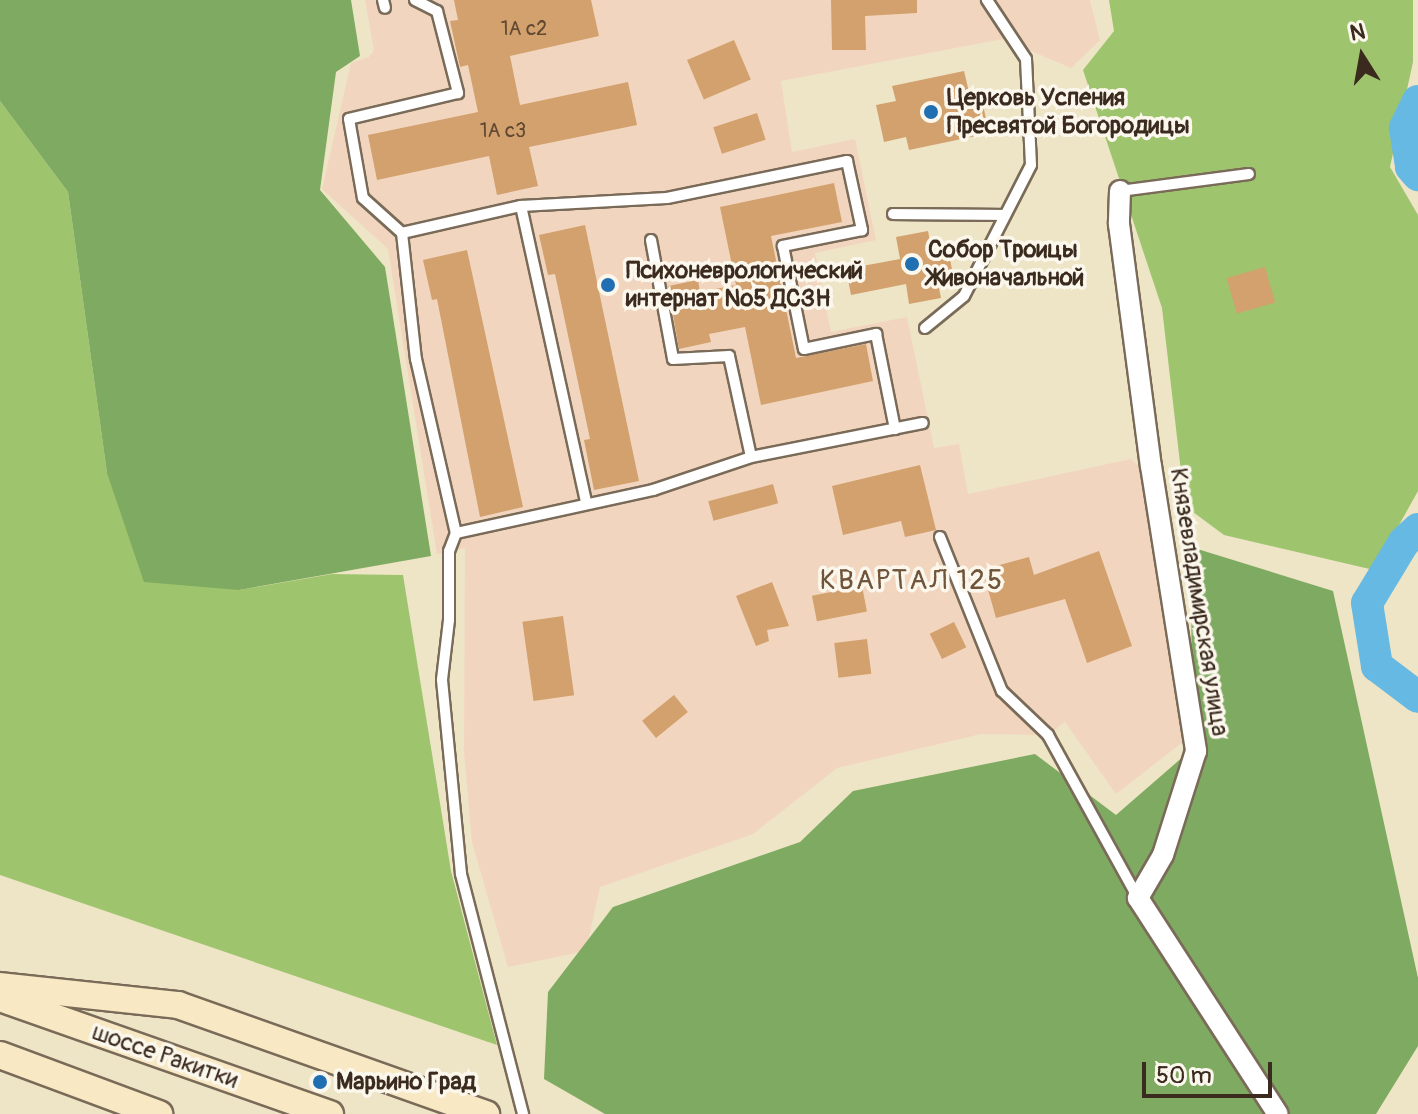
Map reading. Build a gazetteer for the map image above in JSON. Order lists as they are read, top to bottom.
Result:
{
  "streets": {
    "street": ["Князевладимирская улица", "шоссе Ракитки"]
  },
  "districts": ["КВАРТАЛ 125"],
  "places": [
    "Церковь Успения Пресвятой Богородицы",
    "Собор Троицы Живоначальной",
    "Психоневрологический интернат №5 ДСЗН",
    "Марьино Град"
  ],
  "house_numbers": ["1А с2", "1А с3"],
  "scale_bar": "50 m",
  "north": "top"
}
